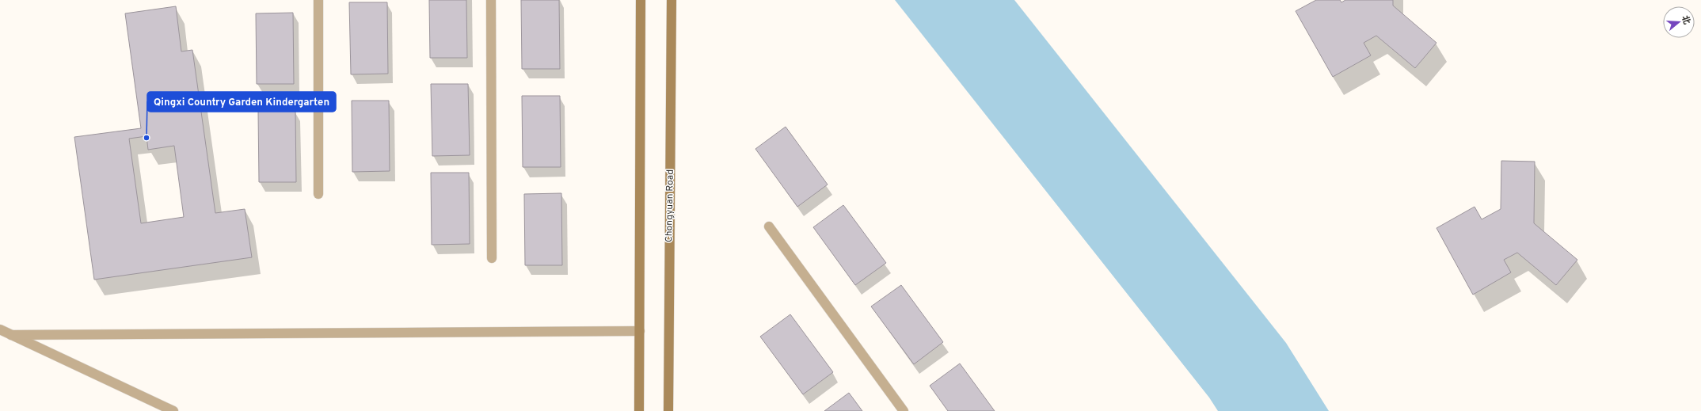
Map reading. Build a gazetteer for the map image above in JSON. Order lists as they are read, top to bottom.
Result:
{
  "streets": {
    "street": ["Chongyuan Road"]
  },
  "places": ["Qingxi Country Garden Kindergarten"],
  "north": "right"
}
